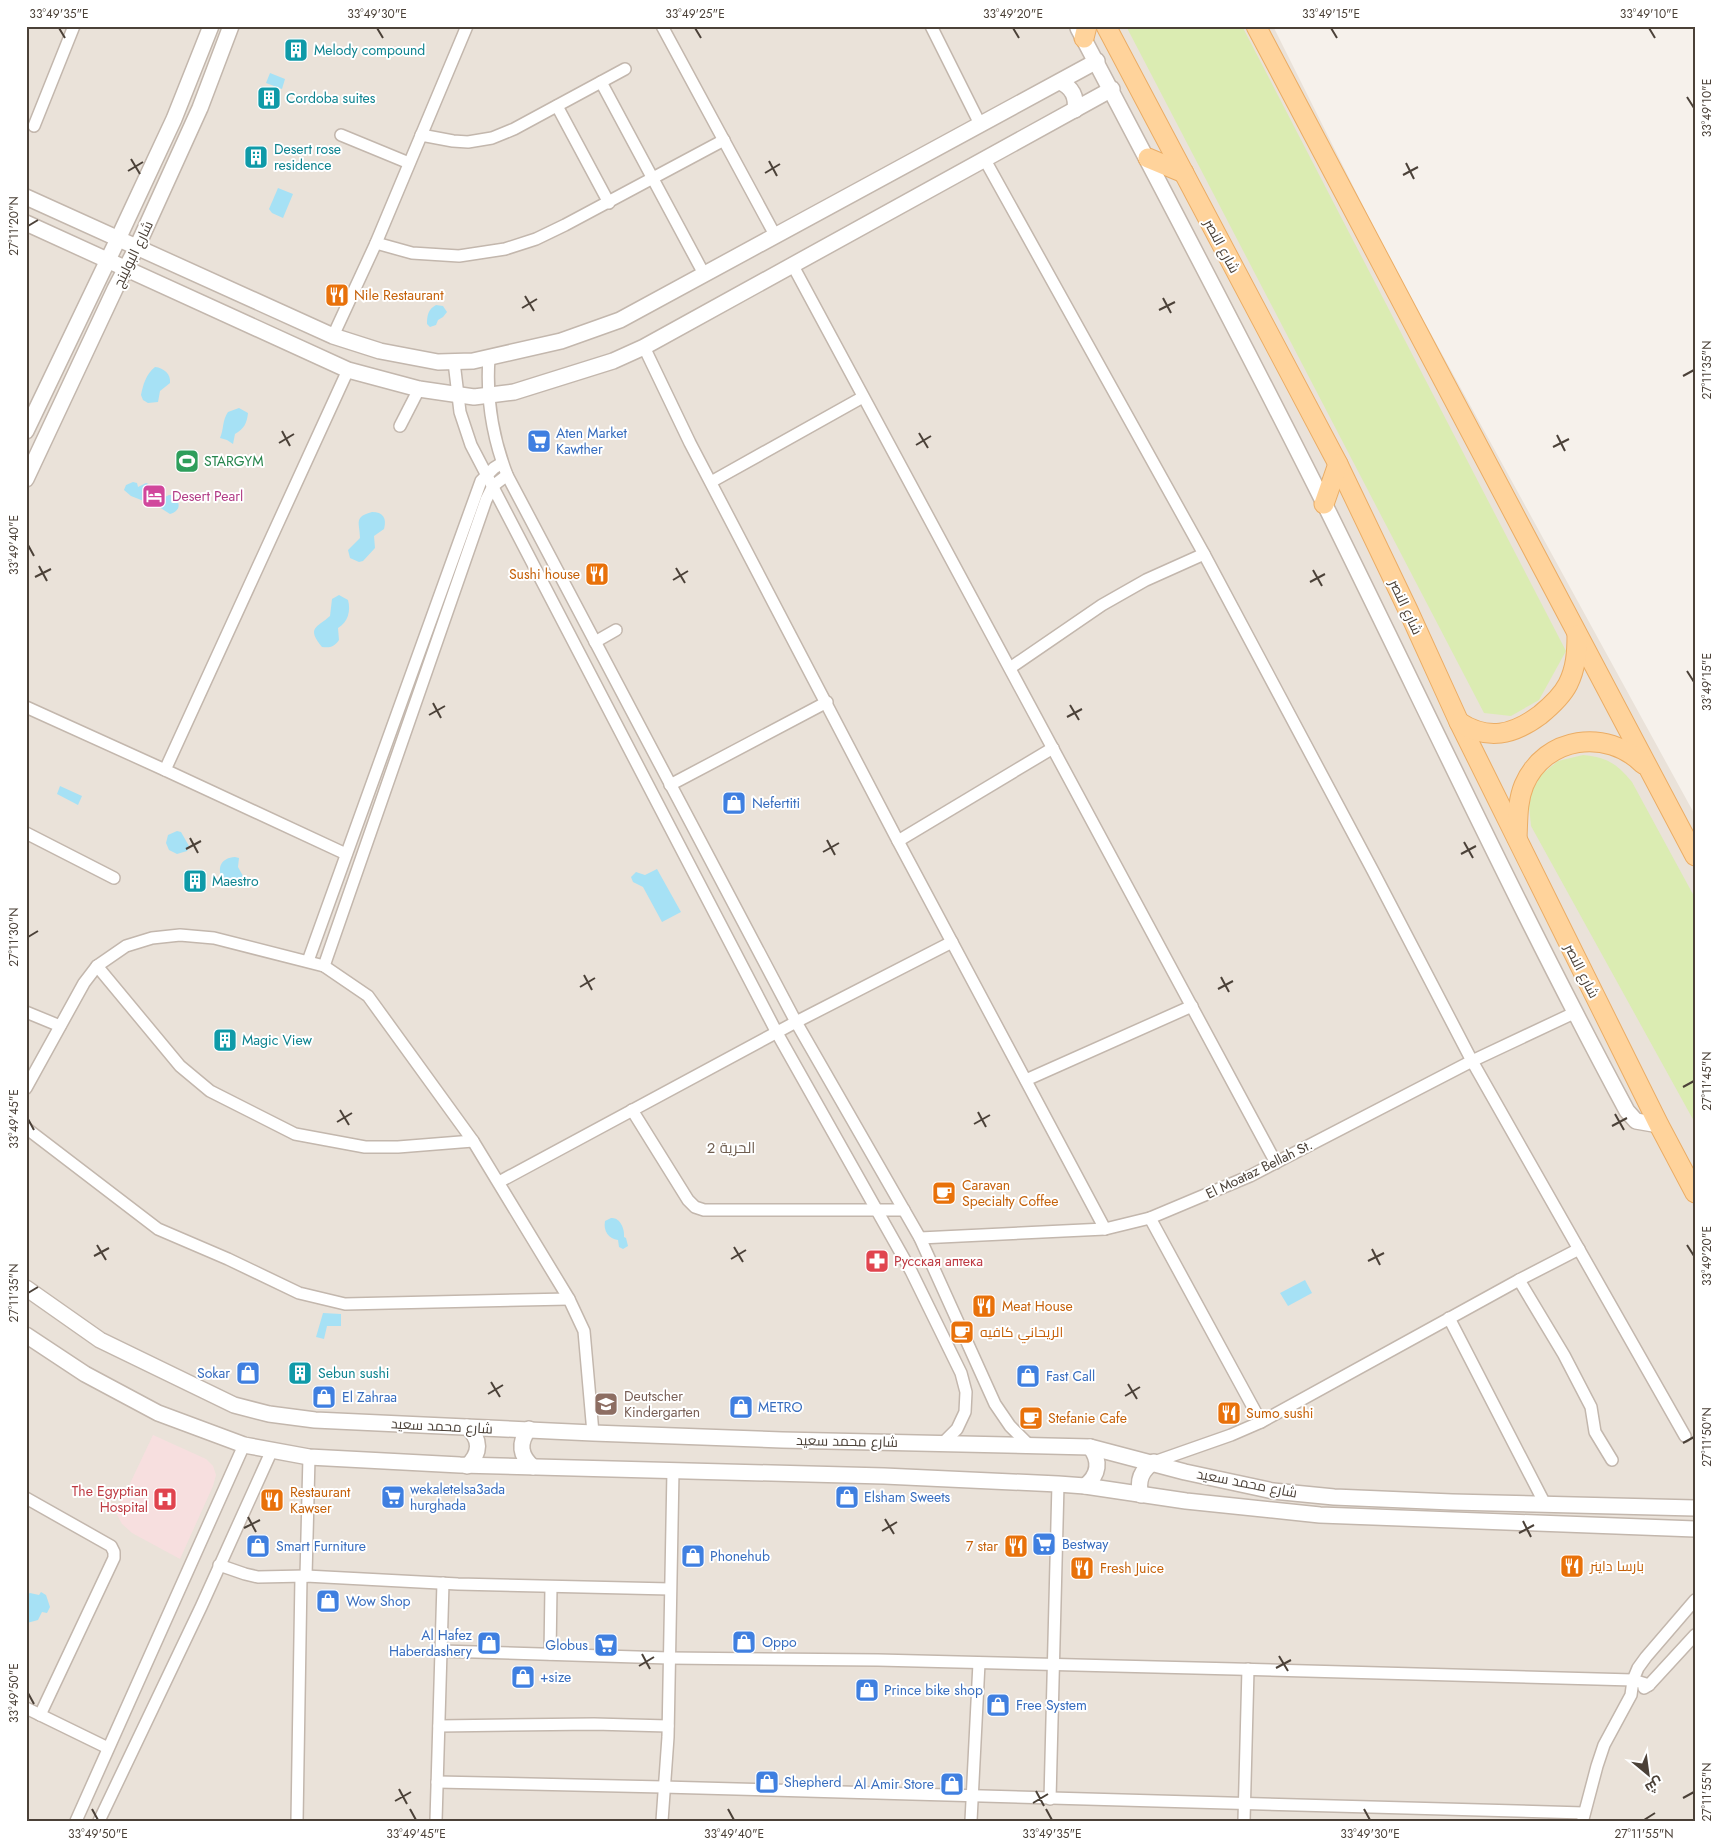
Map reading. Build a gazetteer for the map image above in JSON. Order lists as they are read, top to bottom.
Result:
{
  "streets": {
    "main road": ["شارع النصر"],
    "street": ["شارع البولينج", "El Moataz Bellah St.", "شارع محمد سعيد"]
  },
  "districts": ["الحرية 2"],
  "places": {
    "building": [
      "Melody compound",
      "Cordoba suites",
      "Desert rose residence",
      "Maestro",
      "Magic View",
      "Sebun sushi"
    ],
    "restaurant": [
      "Nile Restaurant",
      "Sushi house",
      "Meat House",
      "Sumo sushi",
      "Restaurant Kawser",
      "7 star",
      "بارسا داينر",
      "Fresh Juice"
    ],
    "supermarket": [
      "Aten Market Kawther",
      "wekaletelsa3ada hurghada",
      "Bestway",
      "Globus"
    ],
    "sports": ["STARGYM"],
    "hotel": ["Desert Pearl"],
    "shop": [
      "Nefertiti",
      "Sokar",
      "Fast Call",
      "El Zahraa",
      "METRO",
      "Elsham Sweets",
      "Smart Furniture",
      "Phonehub",
      "Wow Shop",
      "Oppo",
      "Al Hafez Haberdashery",
      "+size",
      "Prince bike shop",
      "Free System",
      "Shepherd",
      "Al Amir Store"
    ],
    "cafe": ["Caravan Specialty Coffee", "الريحاني كافيه", "Stefanie Cafe"],
    "pharmacy": ["Русская аптека"],
    "school or university": ["Deutscher Kindergarten"],
    "hospital": ["The Egyptian Hospital"]
  },
  "north": "bottom right",
  "coordinates": [
    "33°49'35\"E",
    "33°49'30\"E",
    "33°49'25\"E",
    "33°49'20\"E",
    "33°49'15\"E",
    "33°49'10\"E",
    "27°11'20\"N",
    "27°11'35\"N",
    "33°49'40\"E",
    "27°11'30\"N",
    "27°11'45\"N",
    "33°49'45\"E",
    "27°11'50\"N",
    "33°49'50\"E",
    "27°11'55\"N"
  ]
}
